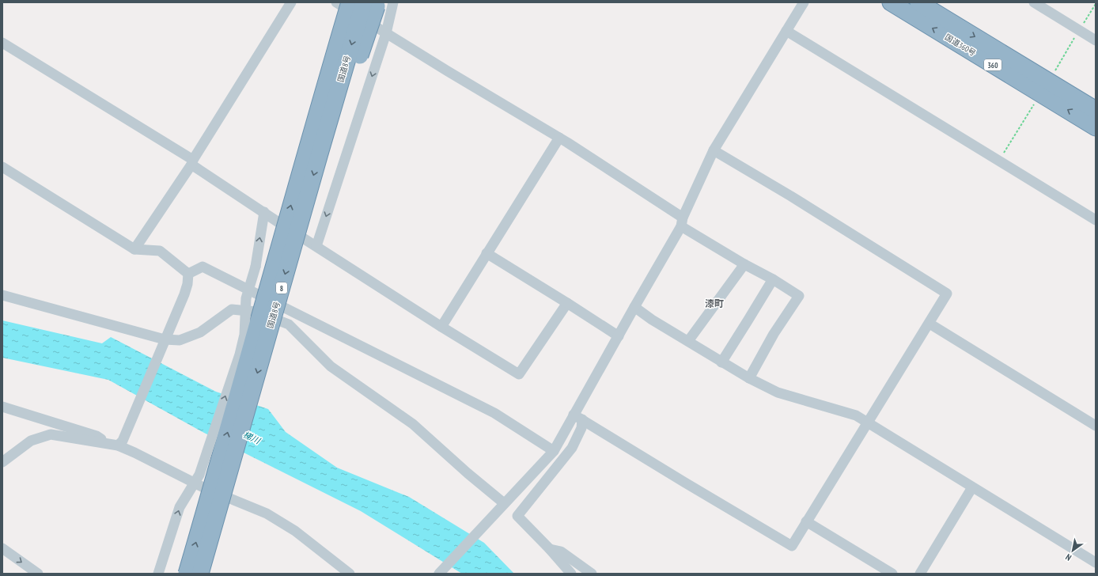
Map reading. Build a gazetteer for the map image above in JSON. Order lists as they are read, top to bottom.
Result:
{
  "streets": {
    "highway": [
      "国道360号",
      "360",
      "国道8号",
      "8"
    ]
  },
  "districts": ["漆町"],
  "water": ["梯川"],
  "north": "bottom left"
}
